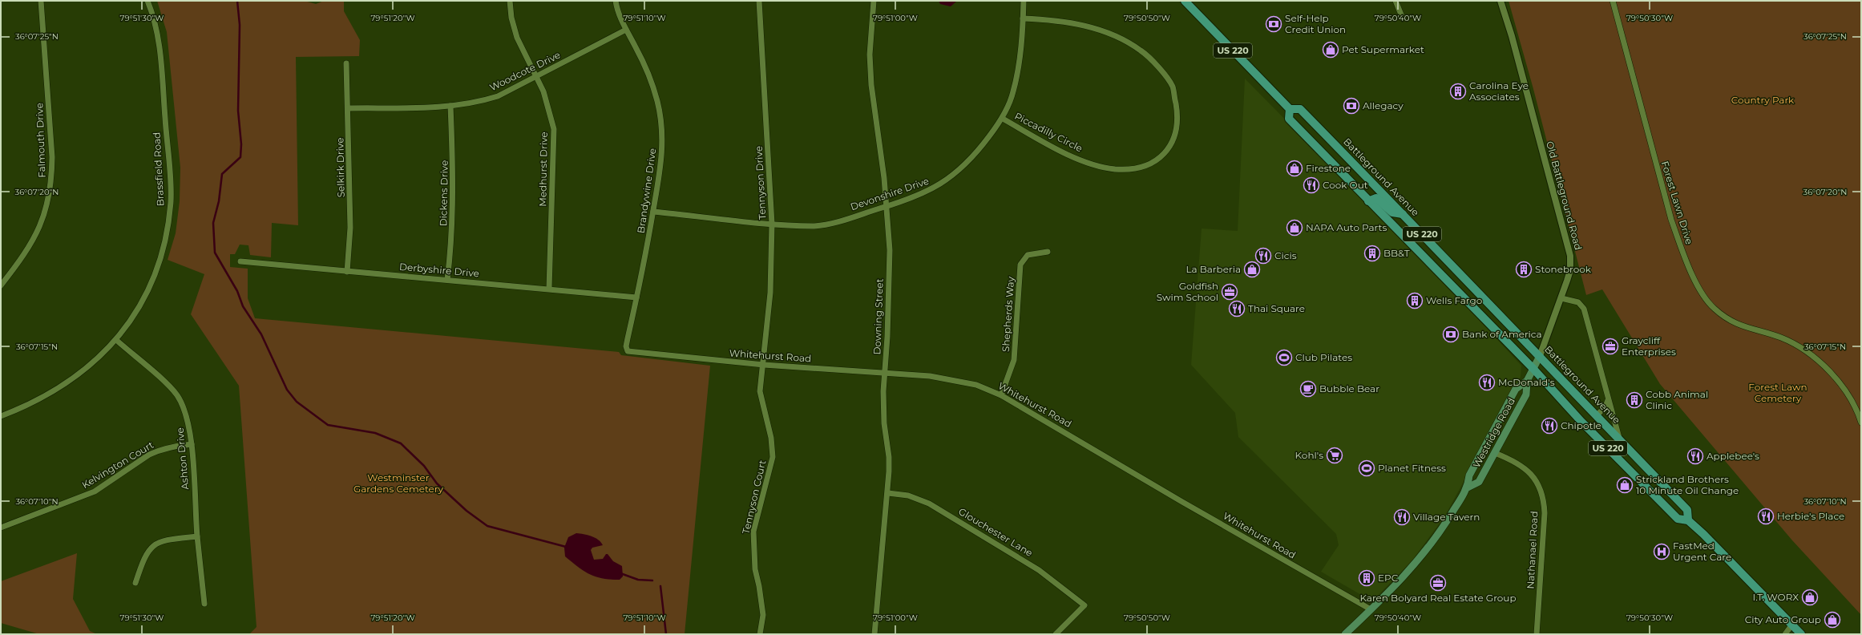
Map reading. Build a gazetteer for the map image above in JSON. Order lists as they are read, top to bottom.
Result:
{
  "streets": {
    "main road": ["US 220", "Battleground Avenue", "Westridge Road"],
    "street": [
      "Woodcote Drive",
      "Piccadilly Circle",
      "Falmouth Drive",
      "Selkirk Drive",
      "Brassfield Road",
      "Medhurst Drive",
      "Tennyson Drive",
      "Brandywine Drive",
      "Dickens Drive",
      "Devonshire Drive",
      "Old Battleground Road",
      "Forest Lawn Drive",
      "Derbyshire Drive",
      "Shepherds Way",
      "Downing Street",
      "Whitehurst Road",
      "Ashton Drive",
      "Kelvington Court",
      "Tennyson Court",
      "Glouchester Lane",
      "Nathanael Road"
    ]
  },
  "crossings": [
    ["Woodcote Drive", "Selkirk Drive"],
    ["Woodcote Drive", "Medhurst Drive"],
    ["Woodcote Drive", "Brandywine Drive"],
    ["Woodcote Drive", "Dickens Drive"],
    ["Piccadilly Circle", "Devonshire Drive"],
    ["Selkirk Drive", "Derbyshire Drive"],
    ["Brassfield Road", "Ashton Drive"],
    ["Medhurst Drive", "Derbyshire Drive"],
    ["Battleground Avenue", "Westridge Road"],
    ["Tennyson Drive", "Devonshire Drive"],
    ["Tennyson Drive", "Whitehurst Road"],
    ["Tennyson Drive", "Tennyson Court"],
    ["Brandywine Drive", "Devonshire Drive"],
    ["Brandywine Drive", "Derbyshire Drive"],
    ["Brandywine Drive", "Whitehurst Road"],
    ["Dickens Drive", "Derbyshire Drive"],
    ["Devonshire Drive", "Downing Street"],
    ["Old Battleground Road", "Westridge Road"],
    ["Shepherds Way", "Whitehurst Road"],
    ["Downing Street", "Whitehurst Road"],
    ["Downing Street", "Glouchester Lane"],
    ["Whitehurst Road", "Westridge Road"],
    ["Whitehurst Road", "Tennyson Court"],
    ["Westridge Road", "Nathanael Road"],
    ["Ashton Drive", "Kelvington Court"]
  ],
  "parks": ["Country Park", "Forest Lawn Cemetery", "Westminster Gardens Cemetery"],
  "places": {
    "bank": ["Self-Help Credit Union", "Allegacy", "Bank of America"],
    "shop": [
      "Pet Supermarket",
      "Firestone",
      "NAPA Auto Parts",
      "La Barberia",
      "Strickland Brothers 10 Minute Oil Change",
      "I.T. WORX",
      "City Auto Group"
    ],
    "building": [
      "Carolina Eye Associates",
      "BB&T",
      "Stonebrook",
      "Wells Fargo",
      "Cobb Animal Clinic",
      "EPC"
    ],
    "restaurant": [
      "Cook Out",
      "Cicis",
      "Thai Square",
      "McDonald's",
      "Chipotle",
      "Applebee's",
      "Herbie's Place",
      "Village Tavern"
    ],
    "office": ["Goldfish Swim School", "Graycliff Enterprises", "Karen Bolyard Real Estate Group"],
    "sports": ["Club Pilates", "Planet Fitness"],
    "cafe": ["Bubble Bear"],
    "supermarket": ["Kohl's"],
    "hospital": ["FastMed Urgent Care"]
  },
  "coordinates": [
    "79°51'30\"W",
    "79°51'20\"W",
    "79°51'10\"W",
    "79°51'00\"W",
    "79°50'50\"W",
    "79°50'40\"W",
    "79°50'30\"W",
    "36°07'25\"N",
    "36°07'20\"N",
    "36°07'15\"N",
    "36°07'10\"N"
  ]
}
